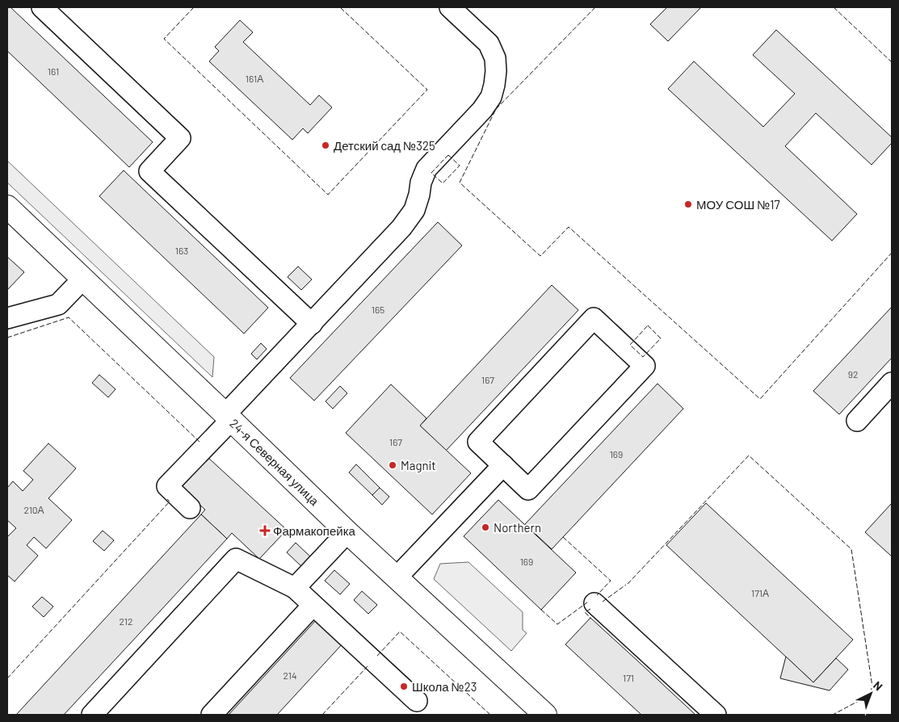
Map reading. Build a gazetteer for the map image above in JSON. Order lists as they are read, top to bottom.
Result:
{
  "streets": {
    "main road": ["24-я Северная улица"]
  },
  "places": {
    "other": [
      "Детский сад №325",
      "МОУ СОШ №17",
      "Magnit",
      "Northern",
      "Школа №23"
    ],
    "health": ["Фармакопейка"]
  },
  "house_numbers": [
    "161",
    "161А",
    "163",
    "165",
    "92",
    "167",
    "167",
    "169",
    "210А",
    "169",
    "171А",
    "212",
    "214",
    "171"
  ],
  "north": "top right"
}
